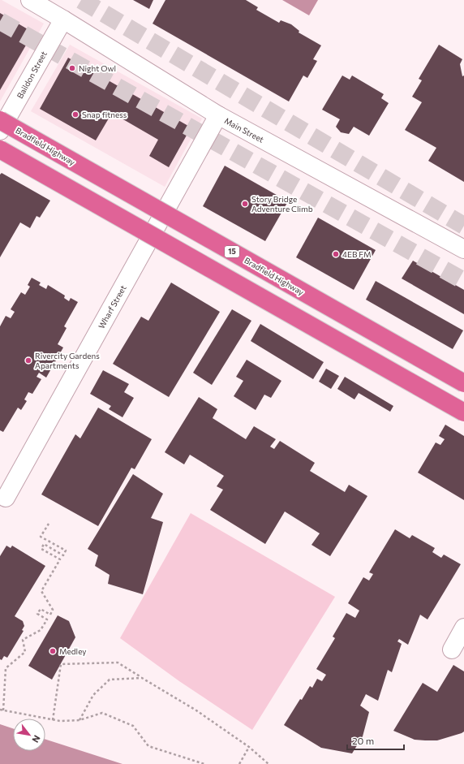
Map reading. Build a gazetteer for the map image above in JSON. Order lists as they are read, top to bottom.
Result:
{
  "streets": {
    "highway": ["Bradfield Highway", "15"],
    "street": ["Baildon Street", "Main Street", "Wharf Street"]
  },
  "crossings": [
    ["Baildon Street", "Main Street"],
    ["Main Street", "Wharf Street"]
  ],
  "places": [
    "Night Owl",
    "Snap fitness",
    "Story Bridge Adventure Climb",
    "4EB FM",
    "Rivercity Gardens Apartments",
    "Medley"
  ],
  "scale_bar": "20 m",
  "north": "bottom right"
}
